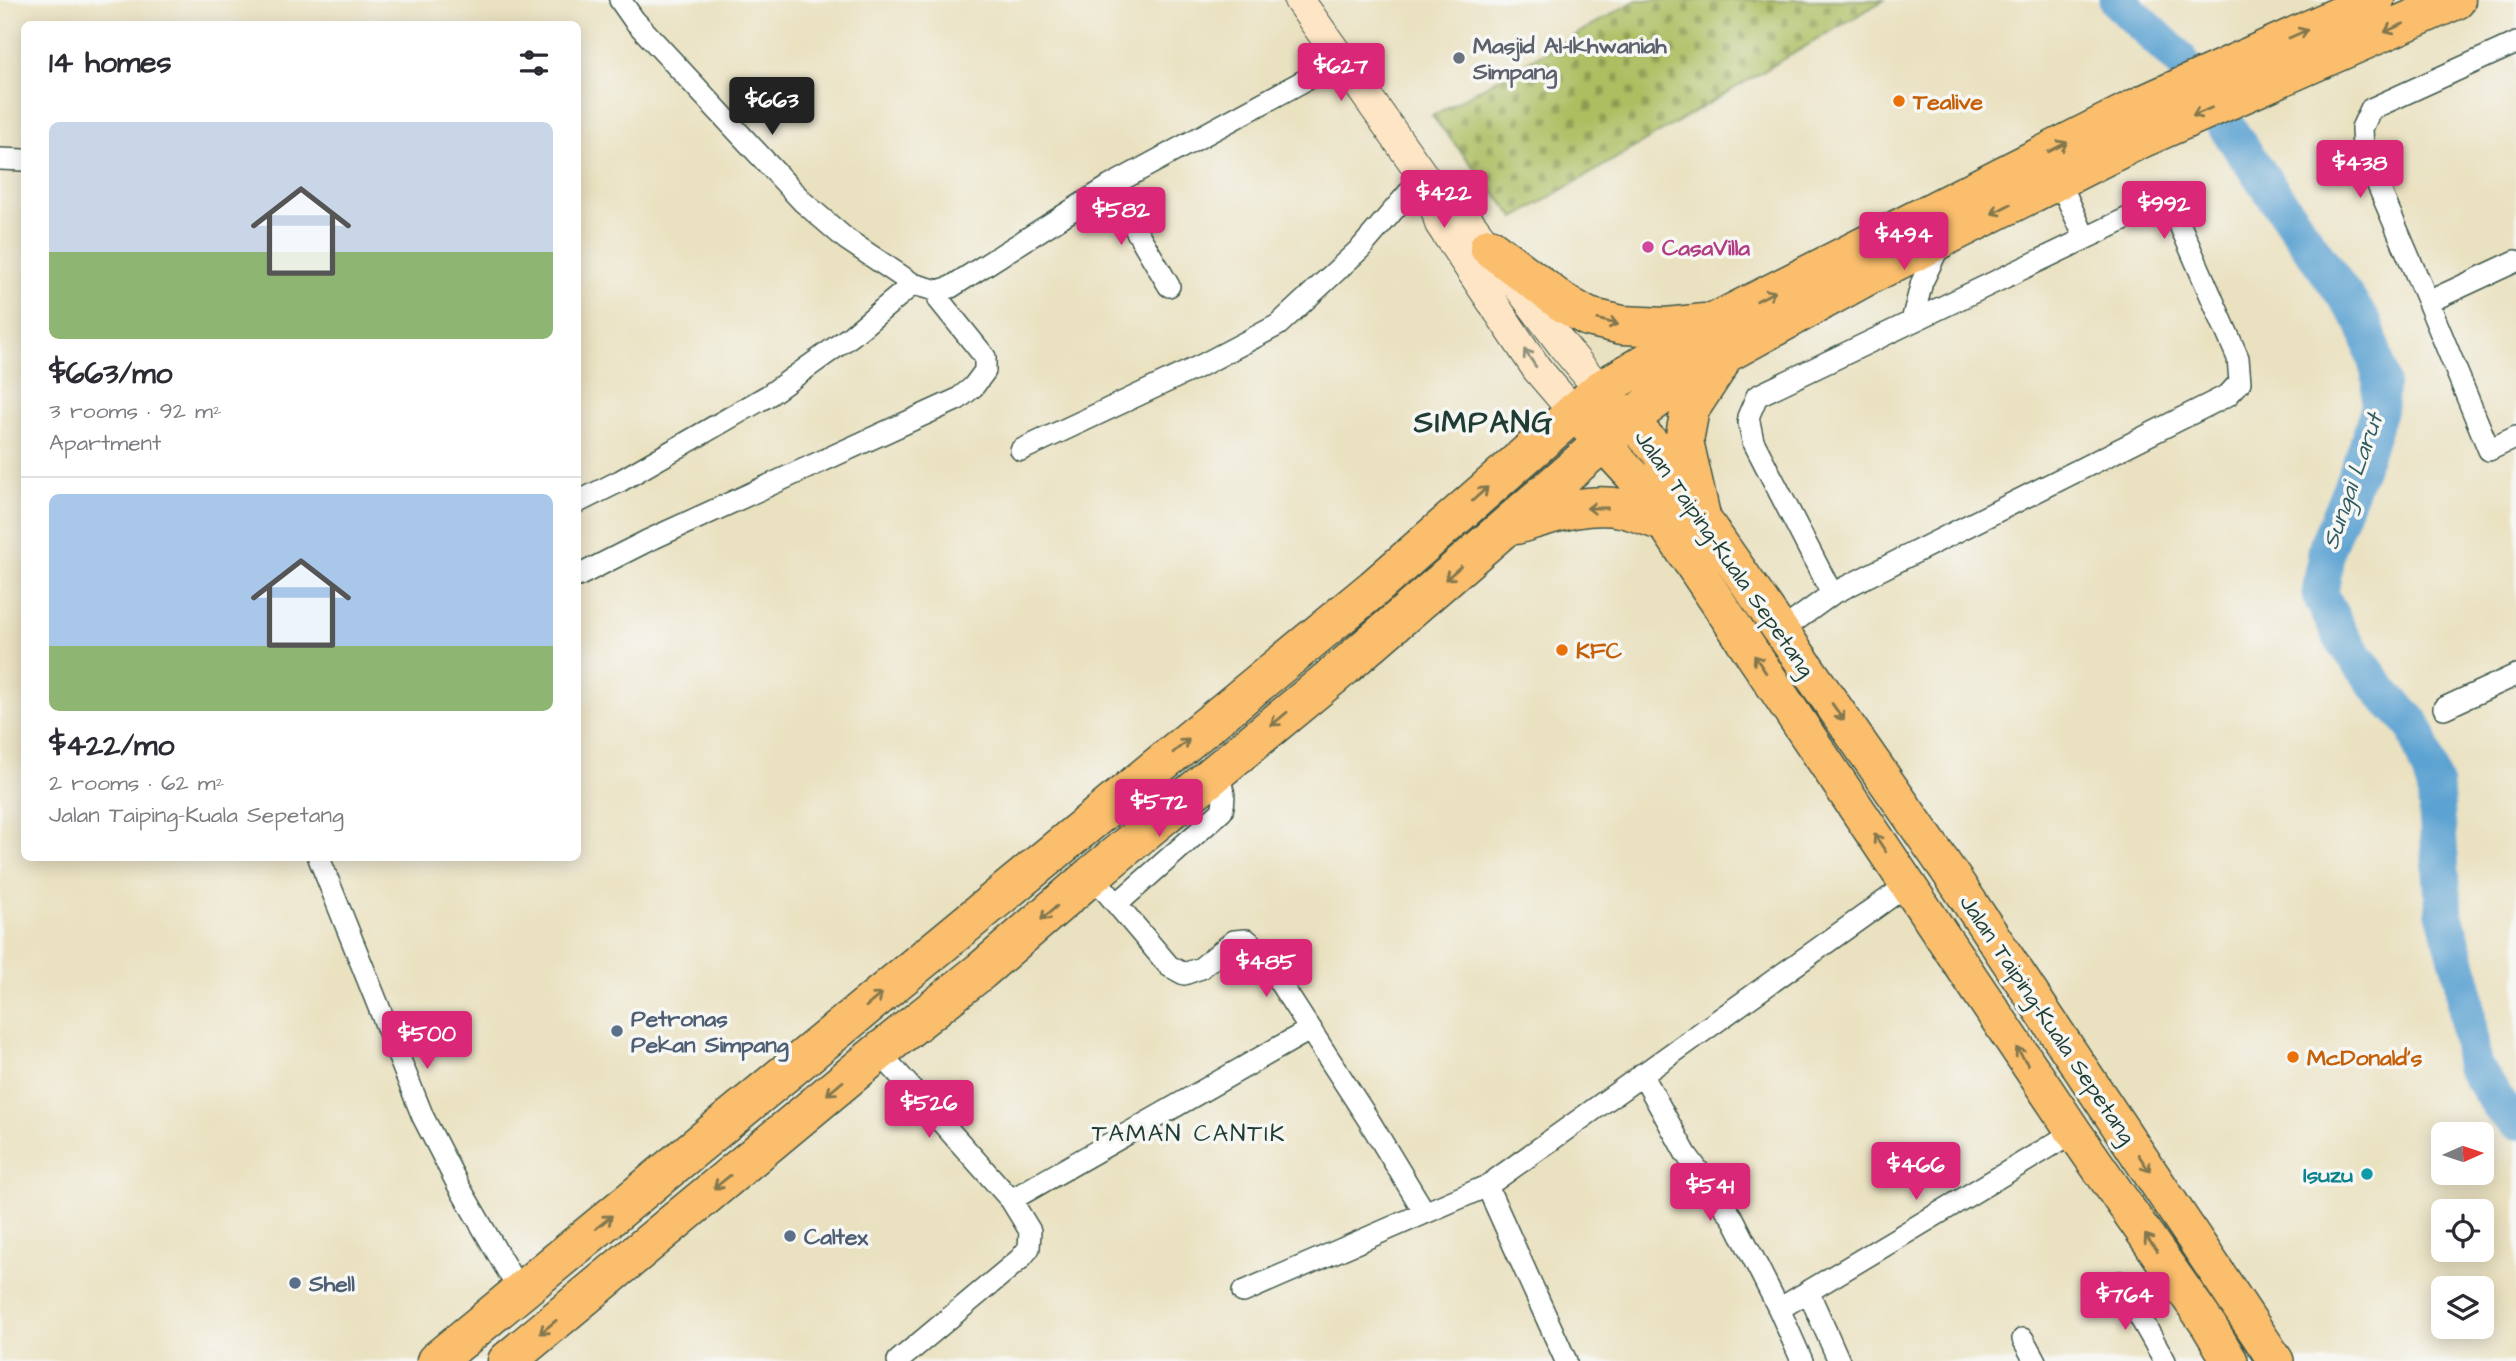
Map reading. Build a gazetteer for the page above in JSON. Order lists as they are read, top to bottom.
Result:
{
  "streets": {
    "main road": ["Jalan Taiping-Kuala Sepetang"]
  },
  "districts": ["SIMPANG", "TAMAN CANTIK"],
  "water": ["Sungai Larut"],
  "places": [
    "Masjid Al-Ikhwaniah Simpang",
    "Tealive",
    "CasaVilla",
    "KFC",
    "Petronas Pekan Simpang",
    "McDonald's",
    "Isuzu",
    "Caltex",
    "Shell"
  ],
  "north": "right",
  "page": {
    "heading": "14 homes",
    "price": [
      "$627",
      "$663",
      "$438",
      "$422",
      "$992",
      "$582",
      "$494",
      "$572",
      "$485",
      "$500",
      "$526",
      "$466",
      "$541",
      "$764"
    ],
    "list": [
      {
        "name": "$663/mo",
        "note": "3 rooms · 92 m² · Apartment"
      },
      {
        "name": "$422/mo",
        "note": "2 rooms · 62 m² · Jalan Taiping-Kuala Sepetang"
      }
    ]
  }
}
